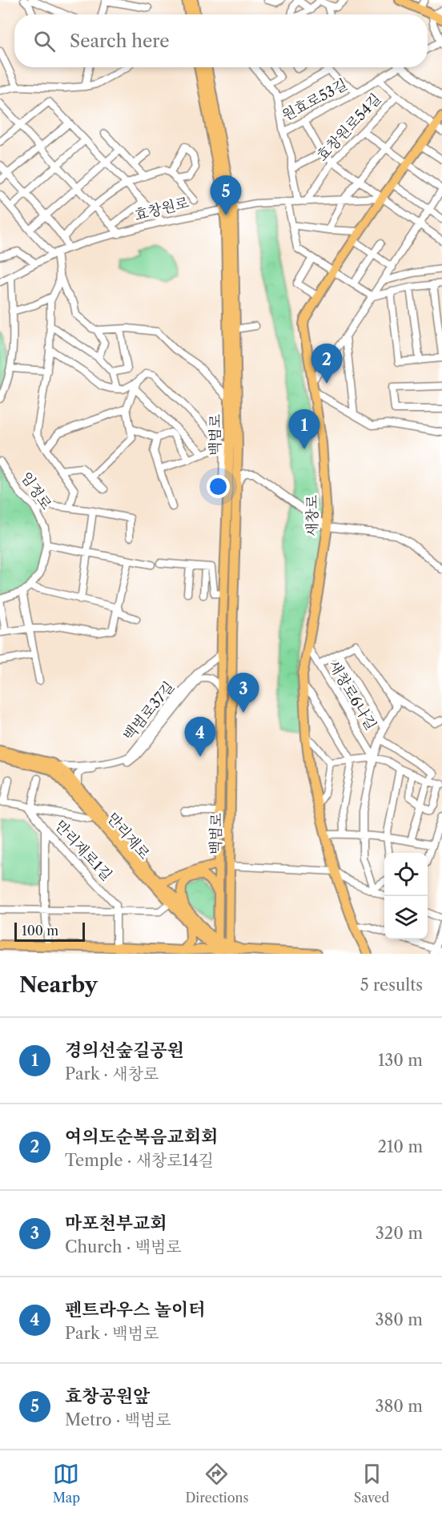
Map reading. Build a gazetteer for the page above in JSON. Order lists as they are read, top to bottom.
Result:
{
  "streets": {
    "main road": ["백범로", "새창로", "만리재로"],
    "street": [
      "원효로53길",
      "효창원로54길",
      "효창원로",
      "임정로",
      "새창로6나길",
      "백범로37길",
      "만리재로1길"
    ]
  },
  "crossings": [
    ["효창원로54길", "효창원로"],
    ["효창원로", "백범로"],
    ["효창원로", "새창로"],
    ["백범로", "새창로"],
    ["백범로", "백범로37길"],
    ["백범로", "만리재로"],
    ["새창로", "새창로6나길"],
    ["백범로37길", "만리재로"]
  ],
  "scale_bar": "100 m",
  "page": {
    "search": "Search here",
    "pins": [
      "5",
      "2",
      "1",
      "3",
      "4"
    ],
    "scale": "100 m",
    "heading": ["Nearby", "5 results"],
    "list": [
      {
        "mark": "1",
        "name": "경의선숲길공원",
        "note": "Park · 새창로",
        "value": "130 m"
      },
      {
        "mark": "2",
        "name": "여의도순복음교회회",
        "note": "Temple · 새창로14길",
        "value": "210 m"
      },
      {
        "mark": "3",
        "name": "마포천부교회",
        "note": "Church · 백범로",
        "value": "320 m"
      },
      {
        "mark": "4",
        "name": "펜트라우스 놀이터",
        "note": "Park · 백범로",
        "value": "380 m"
      },
      {
        "mark": "5",
        "name": "효창공원앞",
        "note": "Metro · 백범로",
        "value": "380 m"
      }
    ],
    "nav": ["Map", "Directions", "Saved"]
  }
}
